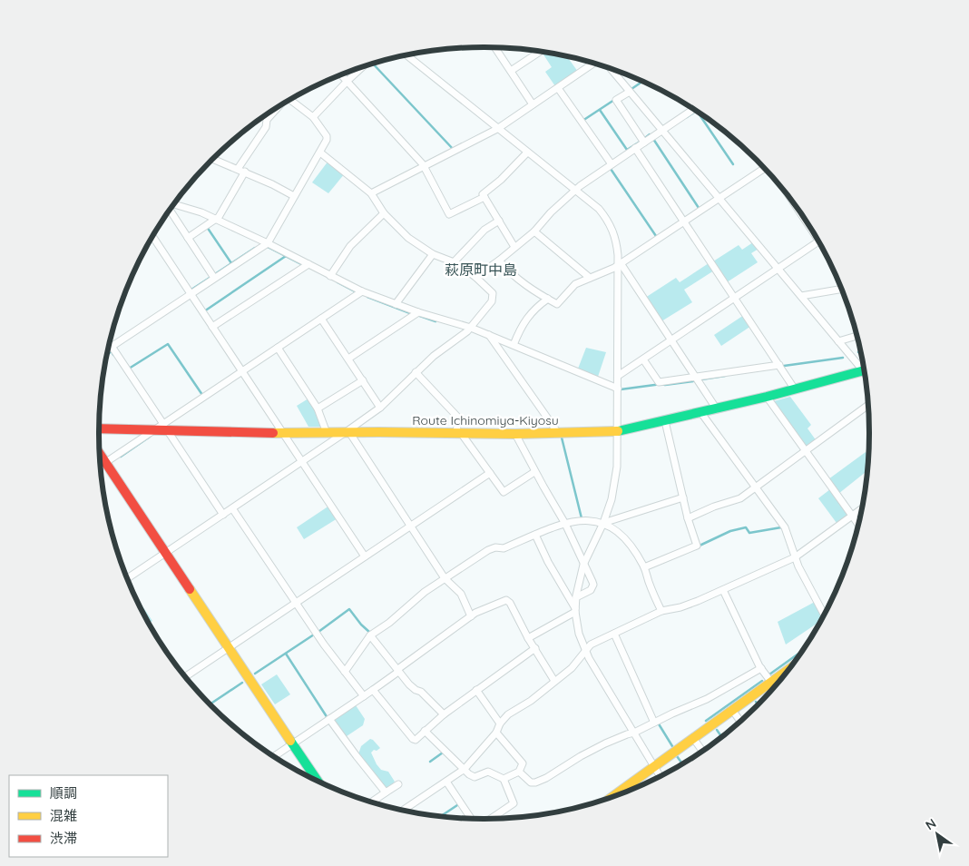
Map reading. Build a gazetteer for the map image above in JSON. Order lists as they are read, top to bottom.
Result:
{
  "streets": {
    "main road": ["Route Ichinomiya-Kiyosu"]
  },
  "districts": ["萩原町中島"],
  "legend": ["順調", "混雑", "渋滞"],
  "north": "top left"
}
